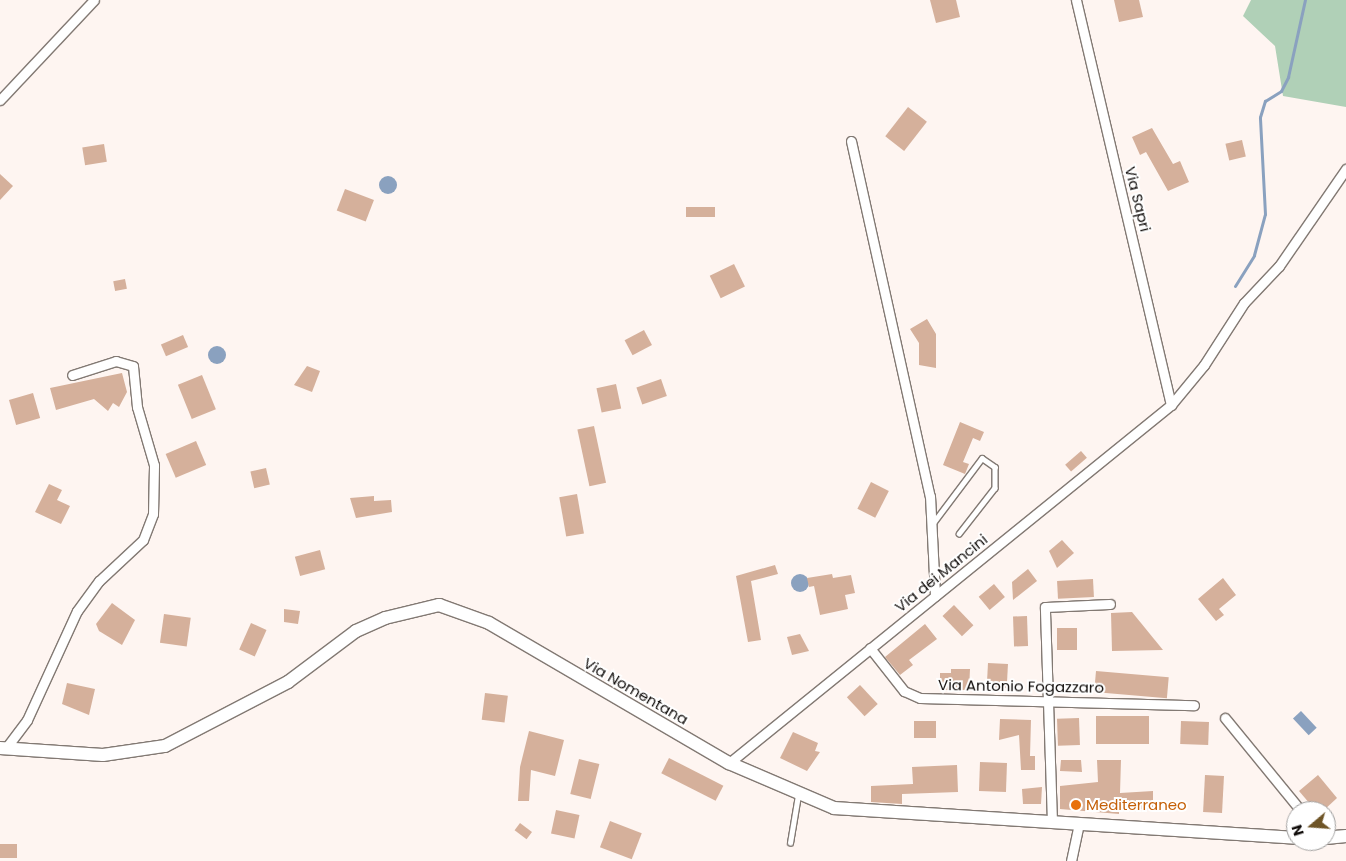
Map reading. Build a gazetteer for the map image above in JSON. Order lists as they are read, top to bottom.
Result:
{
  "streets": {
    "main road": ["Via Nomentana"],
    "street": ["Via Sapri", "Via dei Mancini", "Via Antonio Fogazzaro"]
  },
  "crossings": [
    ["Via Sapri", "Via dei Mancini"],
    ["Via dei Mancini", "Via Antonio Fogazzaro"],
    ["Via dei Mancini", "Via Nomentana"]
  ],
  "places": ["Mediterraneo"],
  "north": "left"
}
